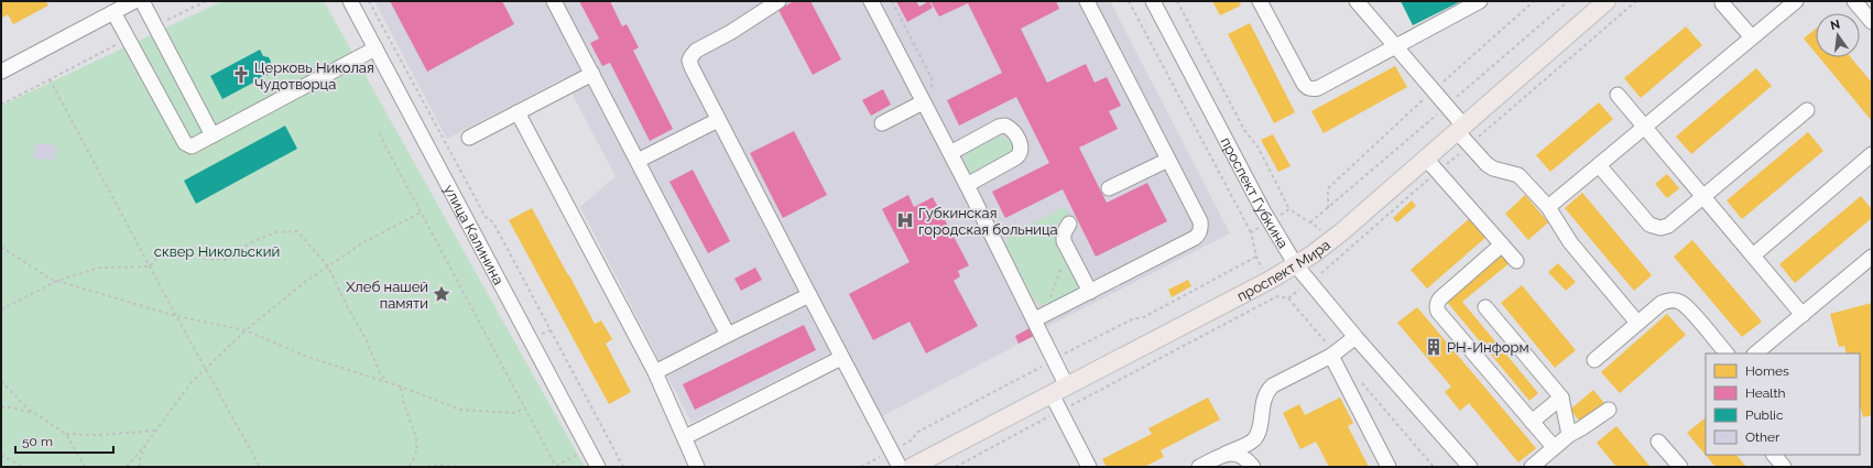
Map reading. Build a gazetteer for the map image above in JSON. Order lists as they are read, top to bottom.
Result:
{
  "streets": {
    "main road": ["проспект Мира"],
    "street": ["проспект Губкина", "улица Калинина"]
  },
  "crossings": [
    ["проспект Губкина", "проспект Мира"]
  ],
  "parks": ["сквер Никольский"],
  "places": {
    "church": ["Церковь Николая Чудотворца"],
    "hospital": ["Губкинская городская больница"],
    "place": ["Хлеб нашей памяти"],
    "building": ["РН-Информ"]
  },
  "legend": [
    "Homes",
    "Health",
    "Public",
    "Other"
  ],
  "scale_bar": "50 m",
  "north": "top"
}
